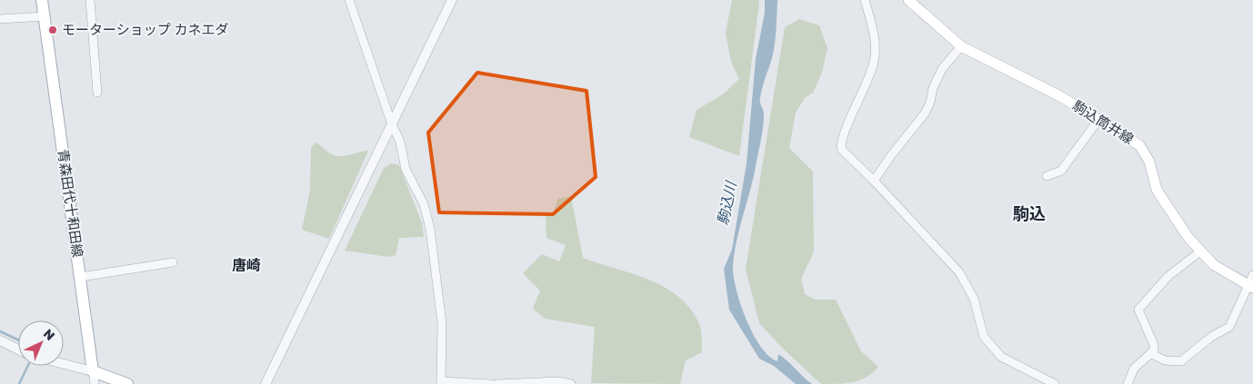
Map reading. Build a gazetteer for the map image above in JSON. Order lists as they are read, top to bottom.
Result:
{
  "streets": {
    "main road": ["駒込筒井線", "青森田代十和田線"]
  },
  "districts": ["駒込", "唐崎"],
  "water": ["駒込川"],
  "places": ["モーターショップ カネエダ"],
  "north": "top right"
}
